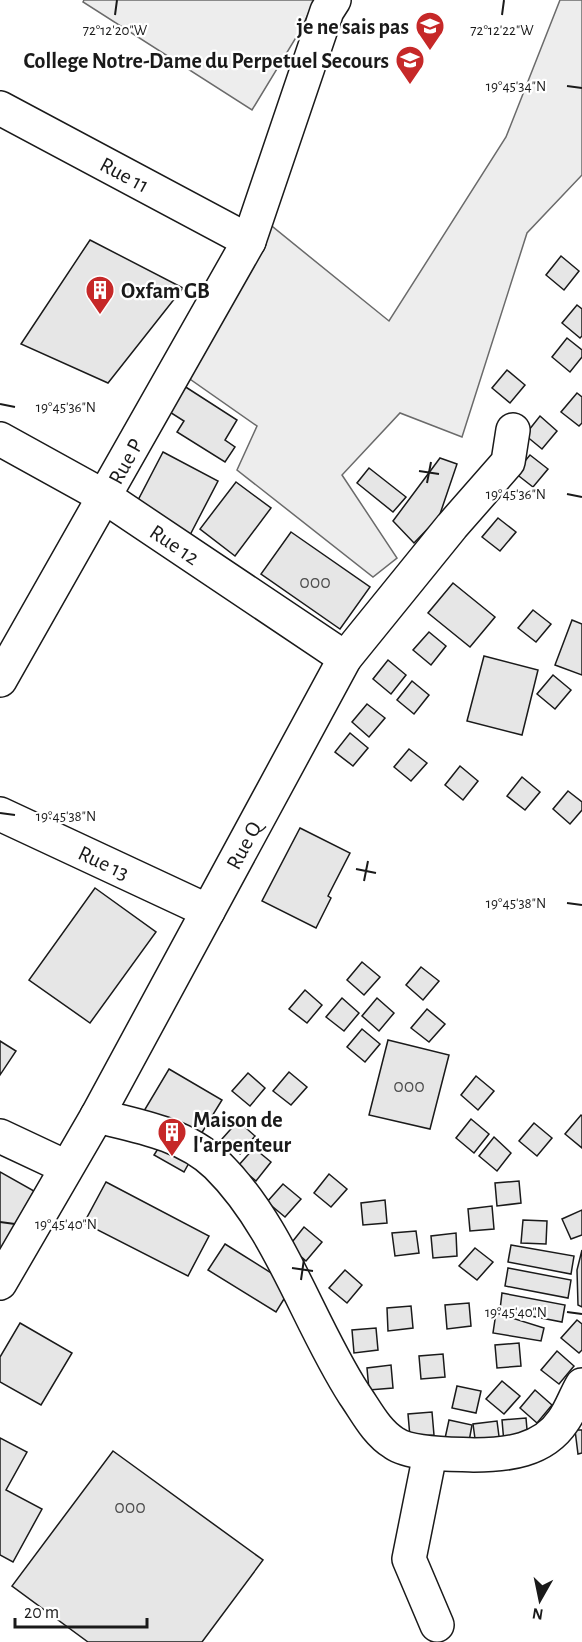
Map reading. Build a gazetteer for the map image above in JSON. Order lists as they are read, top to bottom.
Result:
{
  "streets": {
    "street": [
      "Rue 11",
      "Rue P",
      "Rue 12",
      "Rue Q",
      "Rue 13"
    ]
  },
  "crossings": [
    ["Rue 11", "Rue P"],
    ["Rue P", "Rue 12"],
    ["Rue 12", "Rue Q"],
    ["Rue Q", "Rue 13"]
  ],
  "places": {
    "school or university": ["je ne sais pas", "College Notre-Dame du Perpetuel Secours"],
    "building": ["Oxfam GB", "Maison de l'arpenteur"]
  },
  "house_numbers": ["000", "000", "000"],
  "scale_bar": "20 m",
  "north": "bottom",
  "coordinates": [
    "72°12'22\"W",
    "72°12'20\"W",
    "19°45'34\"N",
    "19°45'36\"N",
    "19°45'38\"N",
    "19°45'40\"N"
  ]
}
